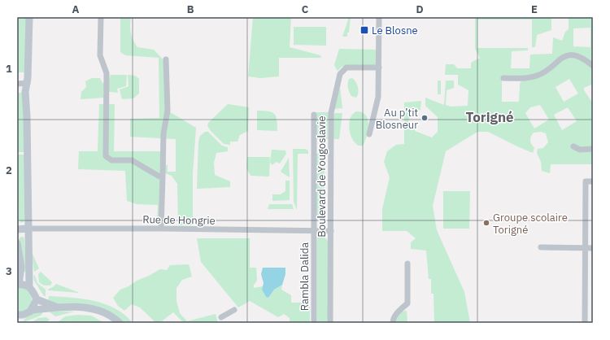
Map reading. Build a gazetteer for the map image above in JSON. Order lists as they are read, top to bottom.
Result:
{
  "streets": {
    "street": ["Boulevard de Yougoslavie", "Rue de Hongrie", "Rambla Dalida"]
  },
  "crossings": [
    ["Boulevard de Yougoslavie", "Rue de Hongrie"],
    ["Boulevard de Yougoslavie", "Rambla Dalida"],
    ["Rue de Hongrie", "Rambla Dalida"]
  ],
  "districts": ["Torigné"],
  "places": {
    "transit": ["Le Blosne"],
    "other": ["Au p’tit Blosneur", "Groupe scolaire Torigné"]
  },
  "grid": {
    "columns": [
      "A",
      "B",
      "C",
      "D",
      "E"
    ],
    "rows": ["1", "2", "3"]
  }
}
